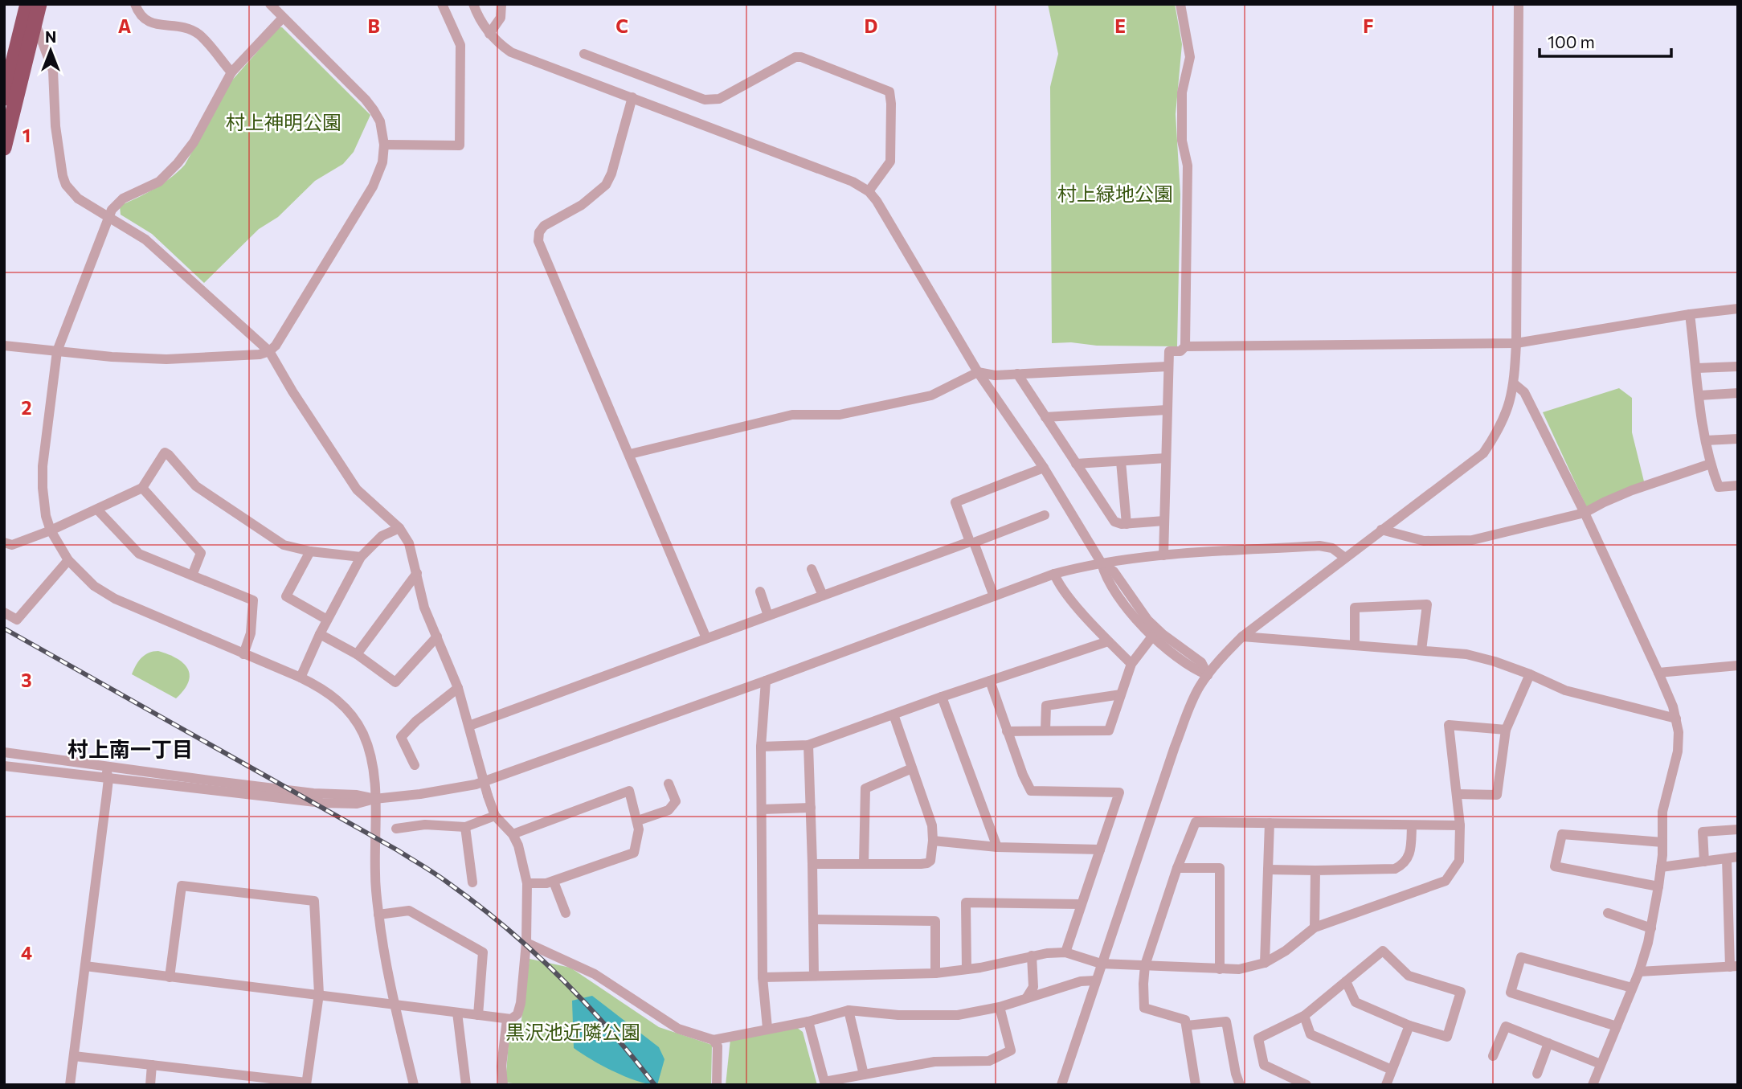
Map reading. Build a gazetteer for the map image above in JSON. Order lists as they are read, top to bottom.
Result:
{
  "districts": ["村上南一丁目"],
  "parks": ["村上神明公園", "村上緑地公園", "黒沢池近隣公園"],
  "scale_bar": "100 m",
  "north": "top",
  "grid": {
    "columns": [
      "A",
      "B",
      "C",
      "D",
      "E",
      "F"
    ],
    "rows": [
      "1",
      "2",
      "3",
      "4"
    ]
  }
}
